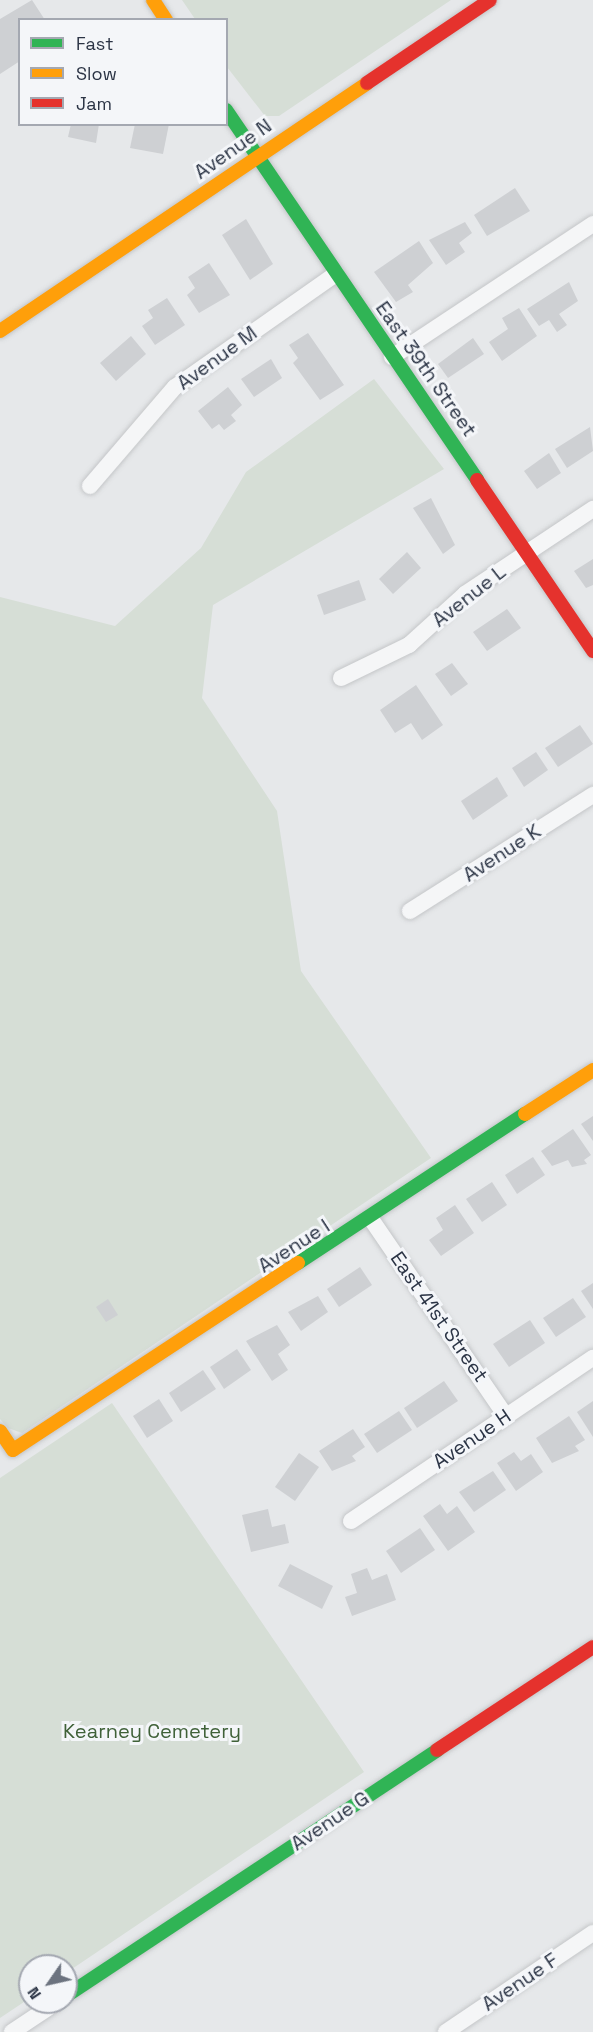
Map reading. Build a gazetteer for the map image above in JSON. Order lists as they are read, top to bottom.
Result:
{
  "streets": {
    "street": [
      "Avenue N",
      "Avenue M",
      "East 39th Street",
      "Avenue L",
      "Avenue K",
      "Avenue I",
      "East 41st Street",
      "Avenue H",
      "Avenue G",
      "Avenue F"
    ]
  },
  "crossings": [
    ["Avenue N", "East 39th Street"],
    ["Avenue M", "East 39th Street"],
    ["East 39th Street", "Avenue L"],
    ["Avenue I", "East 41st Street"],
    ["East 41st Street", "Avenue H"]
  ],
  "parks": ["Kearney Cemetery"],
  "legend": ["Fast", "Slow", "Jam"],
  "north": "bottom left"
}
